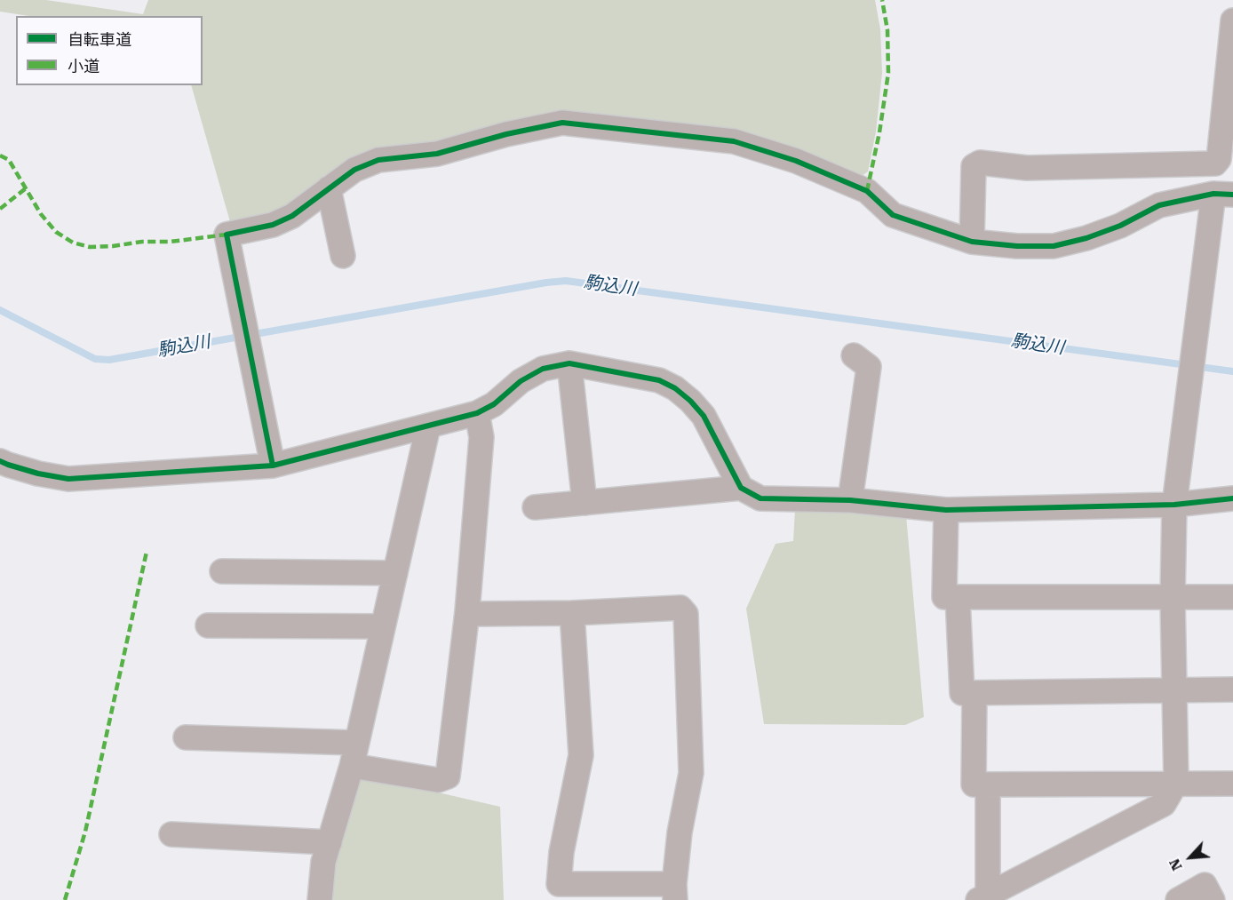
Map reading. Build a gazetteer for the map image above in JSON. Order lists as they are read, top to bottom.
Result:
{
  "water": ["駒込川"],
  "legend": ["自転車道", "小道"],
  "north": "bottom left"
}
